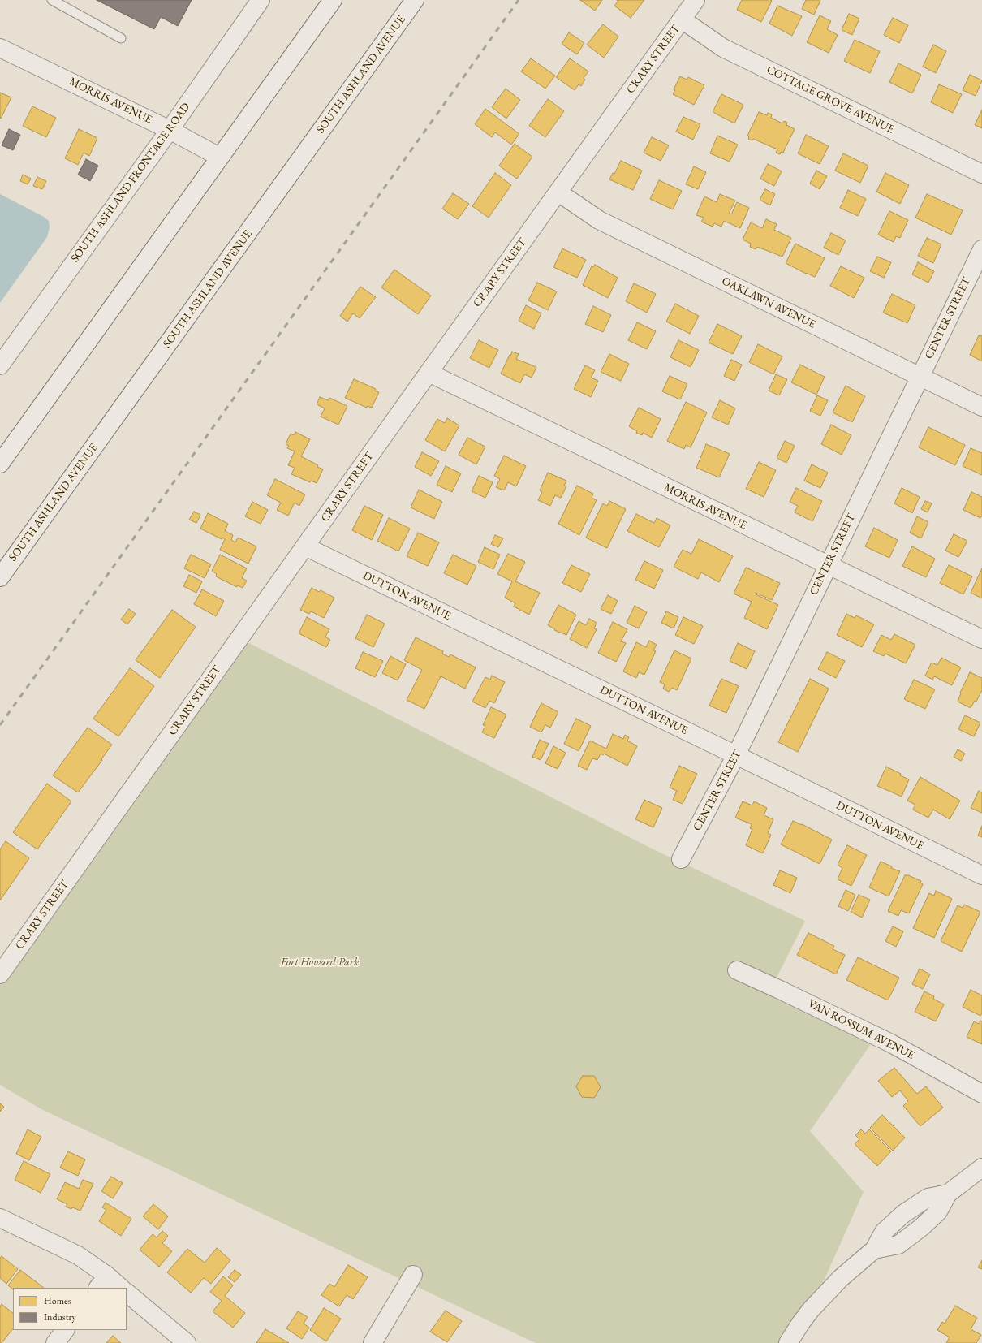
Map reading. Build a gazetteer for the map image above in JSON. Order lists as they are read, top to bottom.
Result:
{
  "streets": {
    "street": [
      "CRARY STREET",
      "SOUTH ASHLAND AVENUE",
      "COTTAGE GROVE AVENUE",
      "MORRIS AVENUE",
      "SOUTH ASHLAND FRONTAGE ROAD",
      "OAKLAWN AVENUE",
      "CENTER STREET",
      "DUTTON AVENUE",
      "VAN ROSSUM AVENUE"
    ]
  },
  "crossings": [
    ["CRARY STREET", "COTTAGE GROVE AVENUE"],
    ["CRARY STREET", "MORRIS AVENUE"],
    ["CRARY STREET", "OAKLAWN AVENUE"],
    ["CRARY STREET", "DUTTON AVENUE"],
    ["MORRIS AVENUE", "SOUTH ASHLAND FRONTAGE ROAD"],
    ["MORRIS AVENUE", "CENTER STREET"],
    ["OAKLAWN AVENUE", "CENTER STREET"],
    ["CENTER STREET", "DUTTON AVENUE"]
  ],
  "parks": ["Fort Howard Park"],
  "legend": ["Homes", "Industry"]
}
